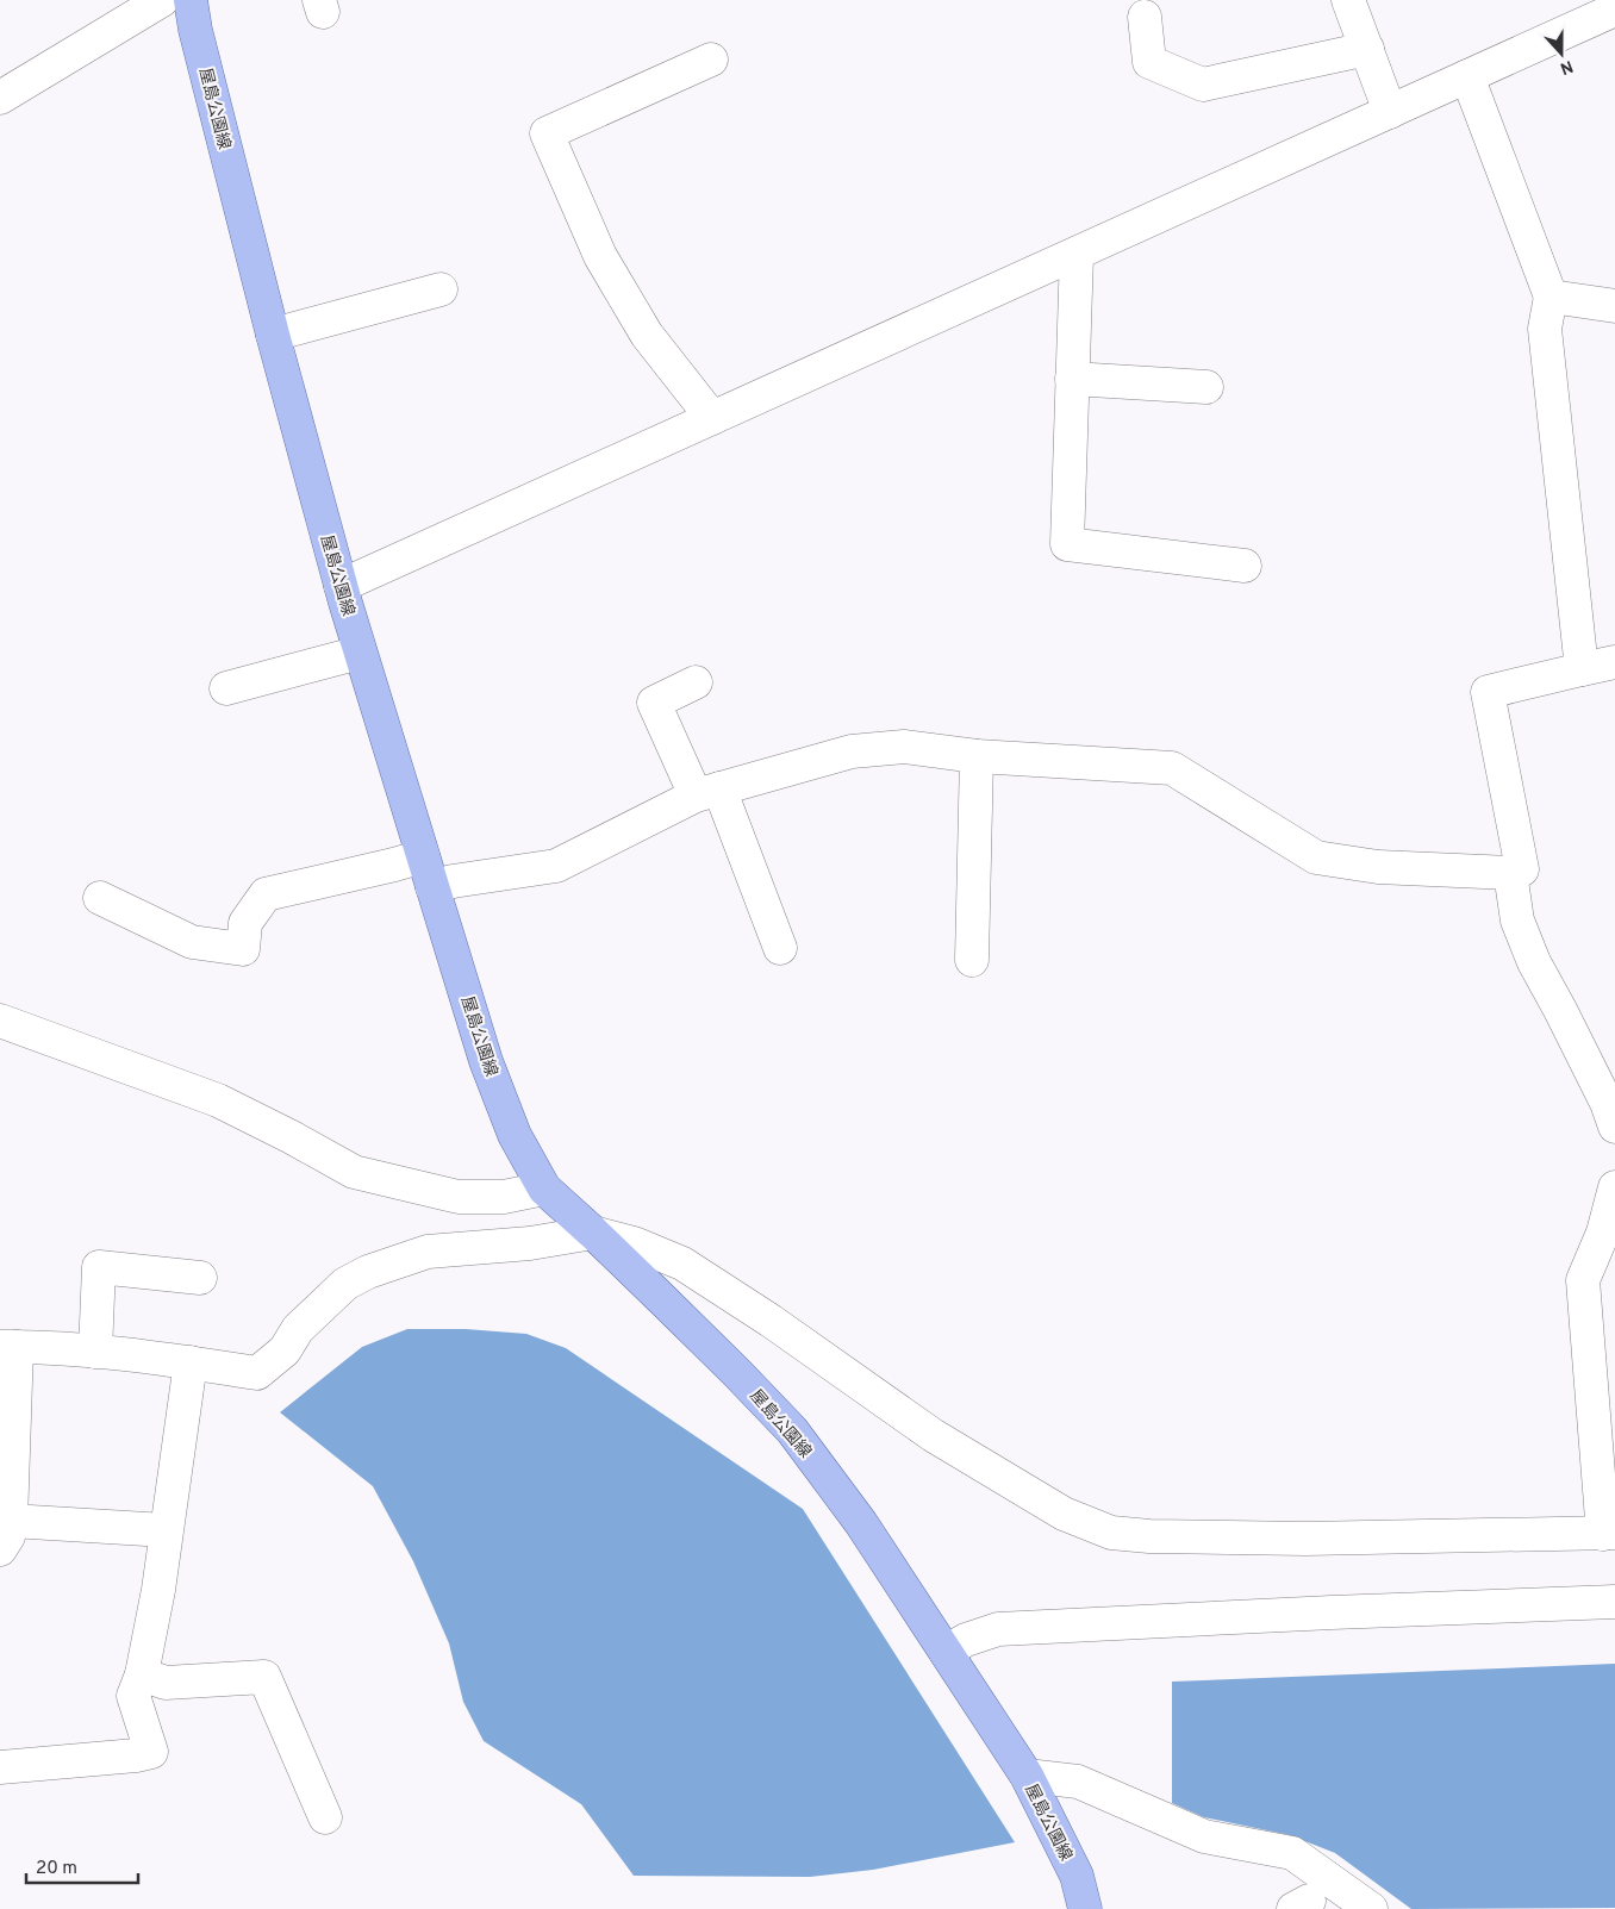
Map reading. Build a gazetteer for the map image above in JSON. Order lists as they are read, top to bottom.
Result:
{
  "streets": {
    "main road": ["屋島公園線"]
  },
  "scale_bar": "20 m",
  "north": "bottom"
}
